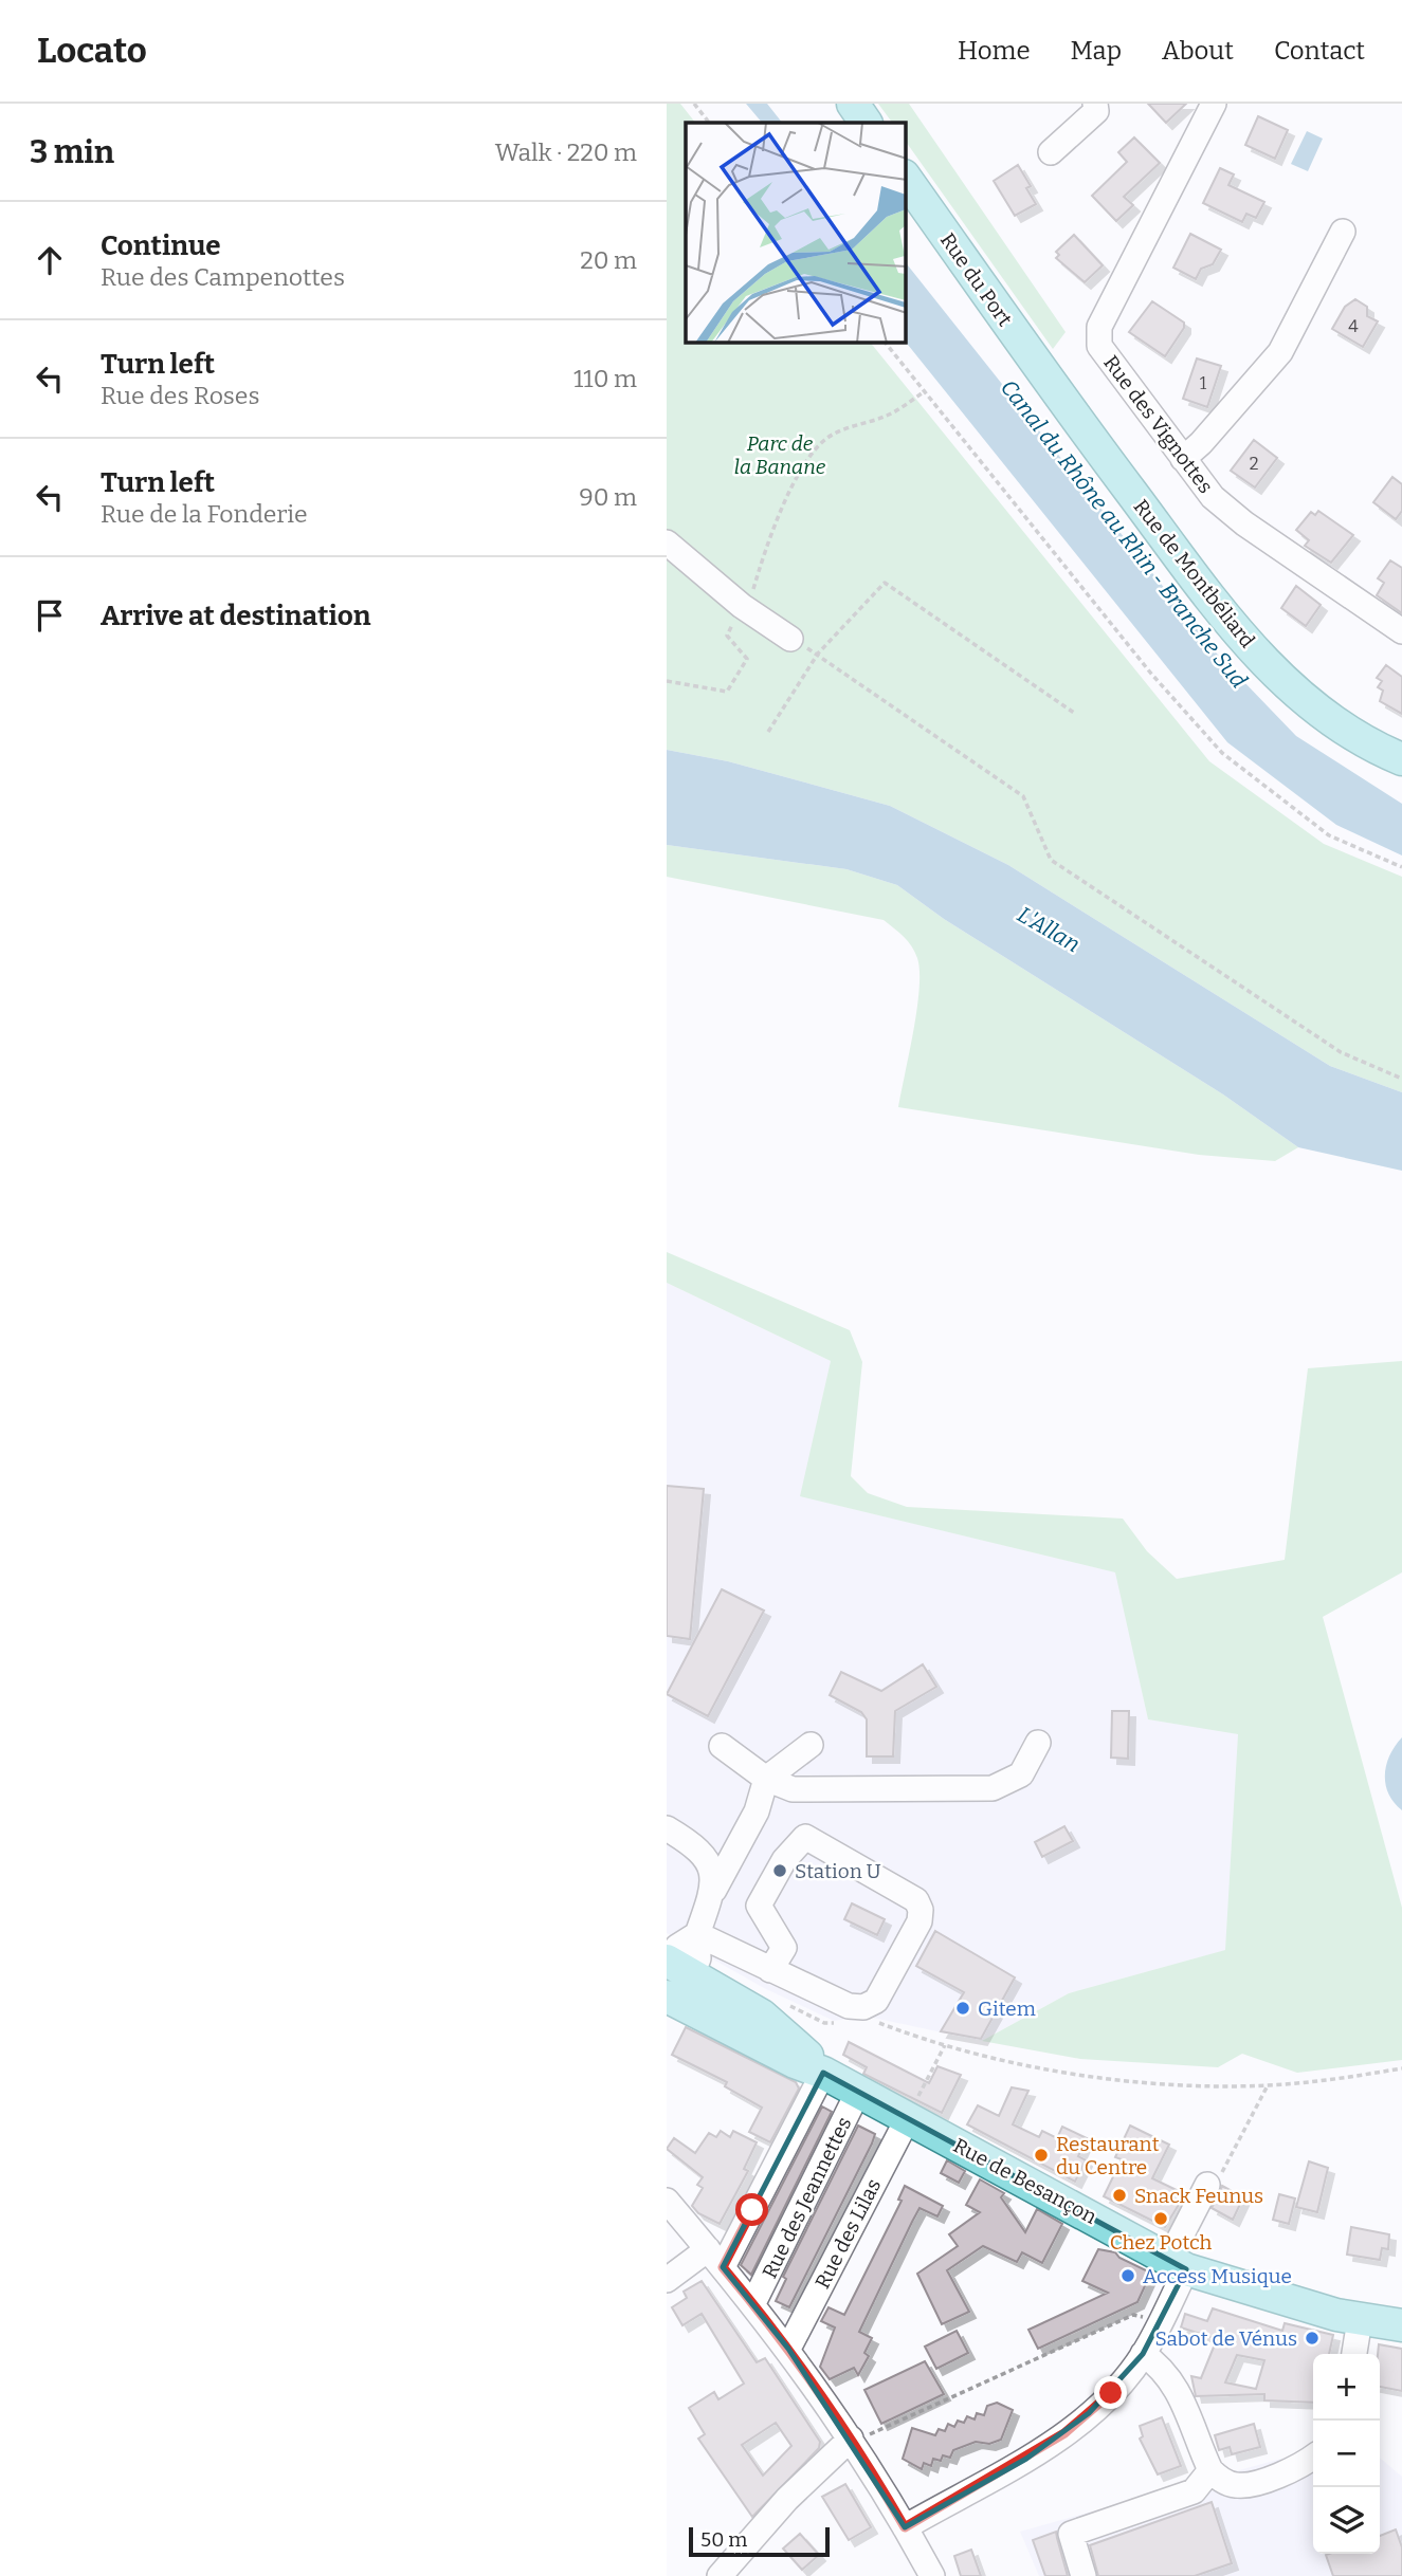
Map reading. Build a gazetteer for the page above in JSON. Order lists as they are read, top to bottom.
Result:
{
  "streets": {
    "main road": ["Rue du Port", "Rue de Montbéliard", "Rue de Besançon"],
    "street": ["Rue des Vignottes", "Rue des Jeannettes", "Rue des Lilas"]
  },
  "crossings": [
    ["Rue du Port", "Rue de Montbéliard"],
    ["Rue de Besançon", "Rue des Jeannettes"],
    ["Rue de Besançon", "Rue des Lilas"]
  ],
  "water": ["Canal du Rhône au Rhin - Branche Sud", "L'Allan"],
  "parks": ["Parc de la Banane"],
  "places": [
    "Station U",
    "Gitem",
    "Restaurant du Centre",
    "Snack Feunus",
    "Chez Potch",
    "Access Musique",
    "Sabot de Vénus"
  ],
  "house_numbers": ["4", "1", "2"],
  "scale_bar": "50 m",
  "page": {
    "header": "Locato",
    "nav": [
      "Home",
      "Map",
      "About",
      "Contact"
    ],
    "heading": ["3 min", "Walk · 220 m"],
    "list": [
      ["Continue", "Rue des Campenottes", "20 m"],
      ["Turn left", "Rue des Roses", "110 m"],
      ["Turn left", "Rue de la Fonderie", "90 m"],
      "Arrive at destination"
    ],
    "map_buttons": ["+", "−"],
    "scale": "50 m"
  }
}
